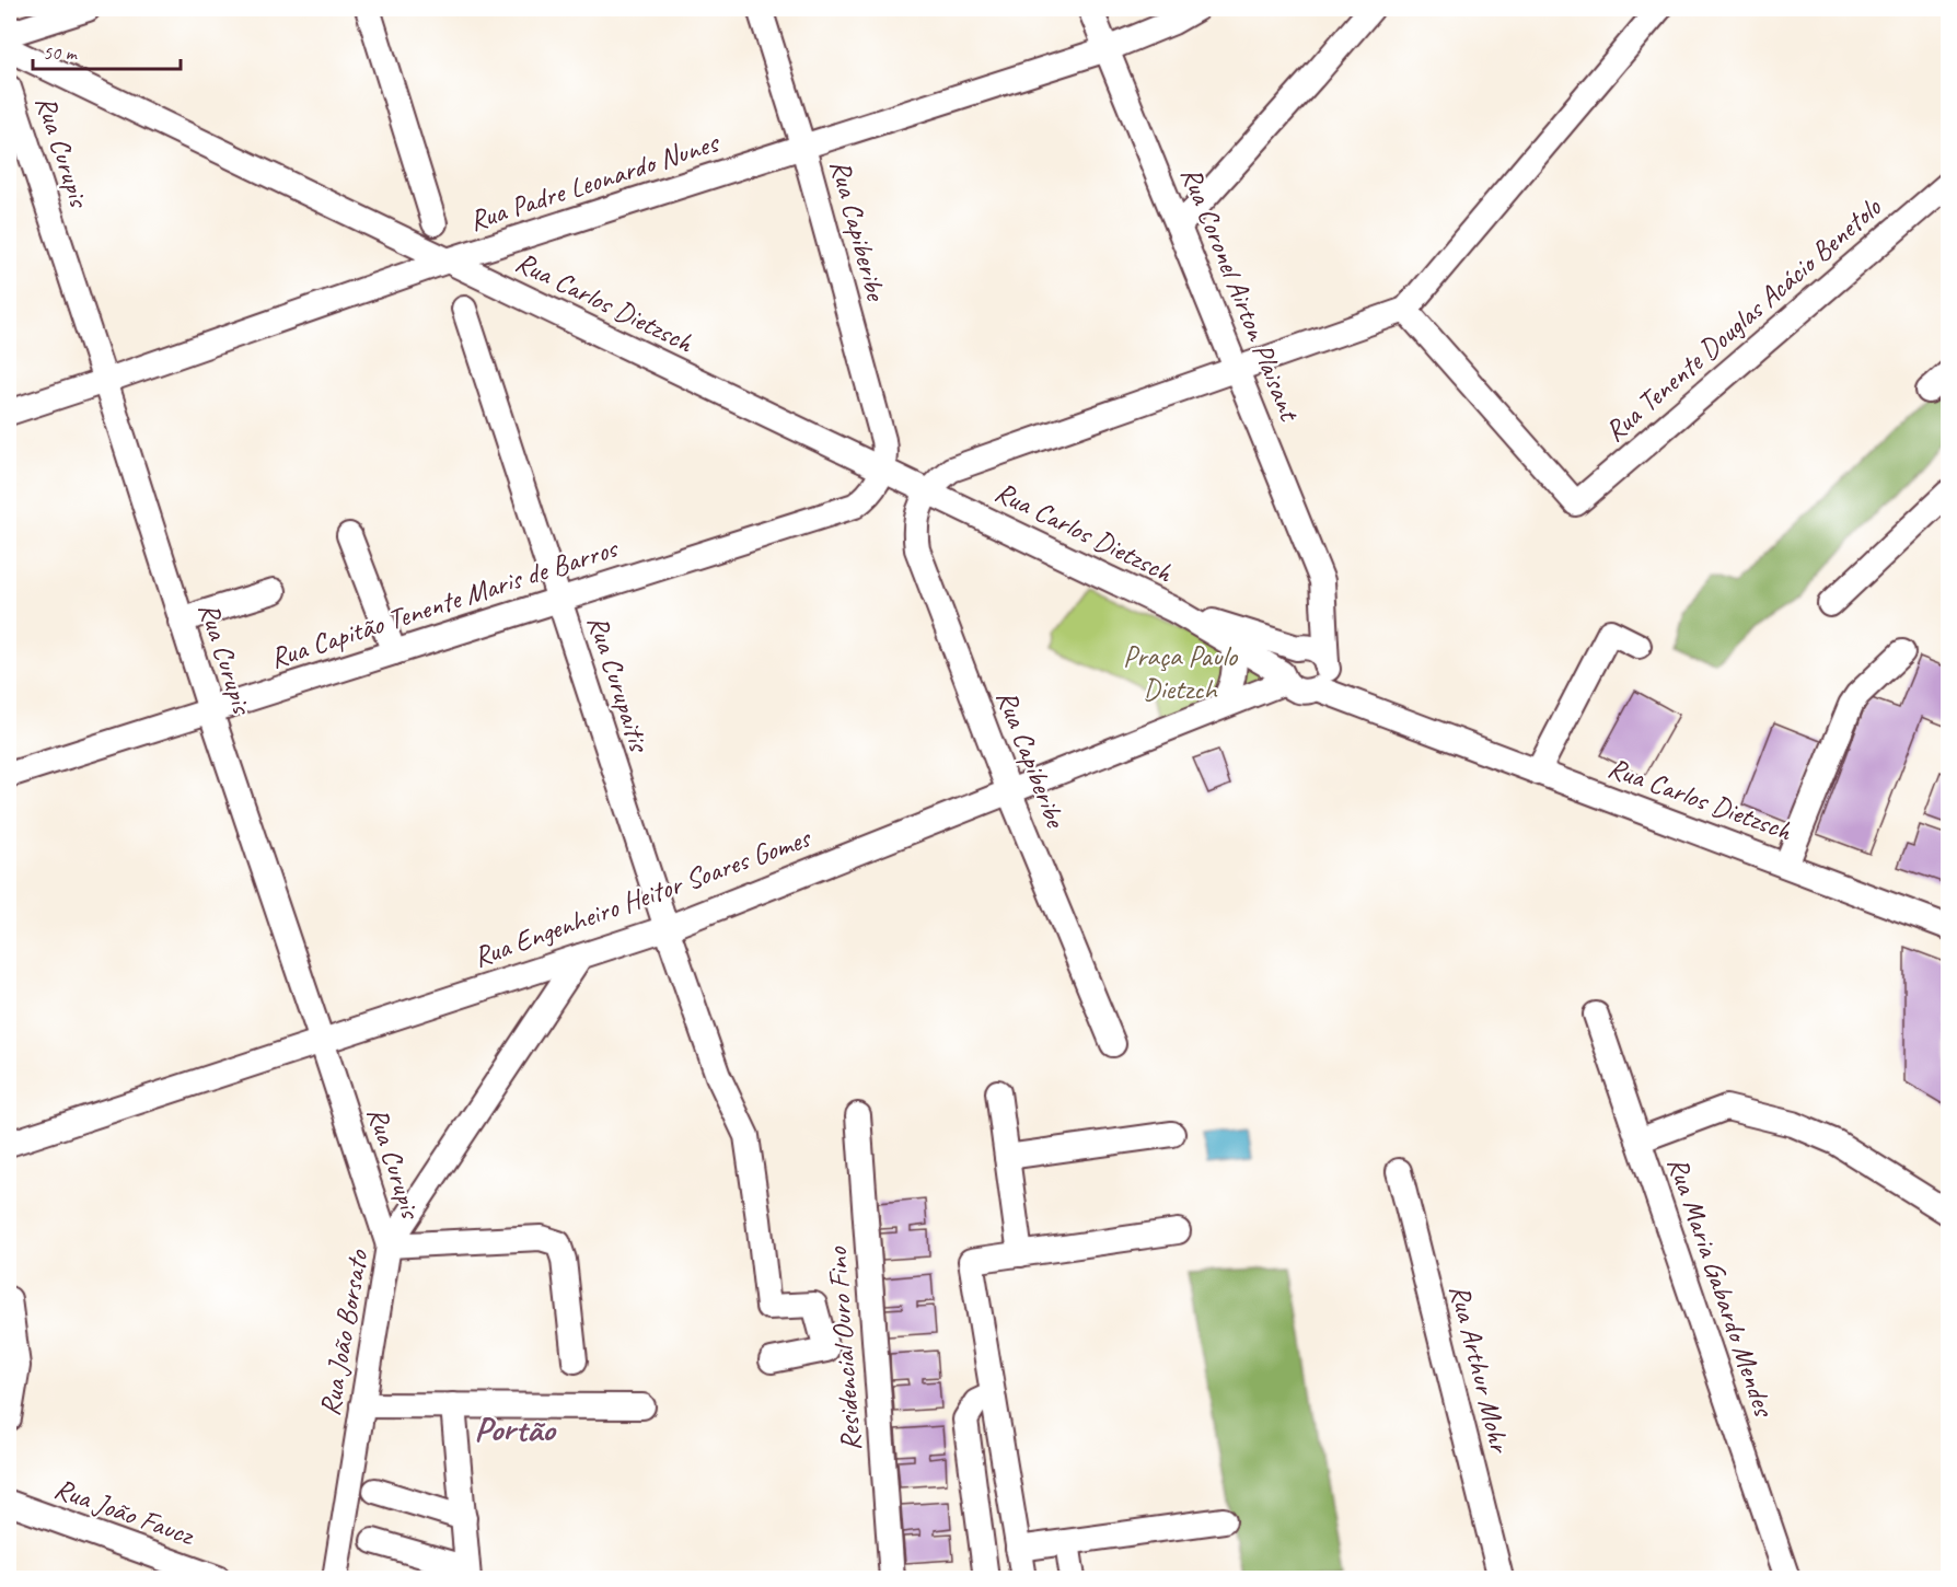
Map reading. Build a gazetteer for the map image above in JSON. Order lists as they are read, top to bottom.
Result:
{
  "streets": {
    "street": [
      "Rua Curupis",
      "Rua Padre Leonardo Nunes",
      "Rua Capiberibe",
      "Rua Coronel Airton Plaisant",
      "Rua Carlos Dietzsch",
      "Rua Tenente Douglas Acácio Benetolo",
      "Rua Capitão Tenente Maris de Barros",
      "Rua Curupaitis",
      "Rua Engenheiro Heitor Soares Gomes",
      "Rua Maria Gabardo Mendes",
      "Rua João Borsato",
      "Residencial Ouro Fino",
      "Rua Arthur Mohr",
      "Rua João Faucz"
    ]
  },
  "crossings": [
    ["Rua Curupis", "Rua Padre Leonardo Nunes"],
    ["Rua Curupis", "Rua Capitão Tenente Maris de Barros"],
    ["Rua Curupis", "Rua Engenheiro Heitor Soares Gomes"],
    ["Rua Curupis", "Rua João Borsato"],
    ["Rua Padre Leonardo Nunes", "Rua Capiberibe"],
    ["Rua Padre Leonardo Nunes", "Rua Coronel Airton Plaisant"],
    ["Rua Padre Leonardo Nunes", "Rua Carlos Dietzsch"],
    ["Rua Capiberibe", "Rua Carlos Dietzsch"],
    ["Rua Capiberibe", "Rua Capitão Tenente Maris de Barros"],
    ["Rua Capiberibe", "Rua Engenheiro Heitor Soares Gomes"],
    ["Rua Coronel Airton Plaisant", "Rua Carlos Dietzsch"],
    ["Rua Coronel Airton Plaisant", "Rua Engenheiro Heitor Soares Gomes"],
    ["Rua Carlos Dietzsch", "Rua Capitão Tenente Maris de Barros"],
    ["Rua Carlos Dietzsch", "Rua Engenheiro Heitor Soares Gomes"],
    ["Rua Capitão Tenente Maris de Barros", "Rua Curupaitis"],
    ["Rua Curupaitis", "Rua Engenheiro Heitor Soares Gomes"],
    ["Rua Engenheiro Heitor Soares Gomes", "Rua João Borsato"]
  ],
  "districts": ["Portão"],
  "parks": ["Praça Paulo Dietzch"],
  "scale_bar": "50 m"
}
